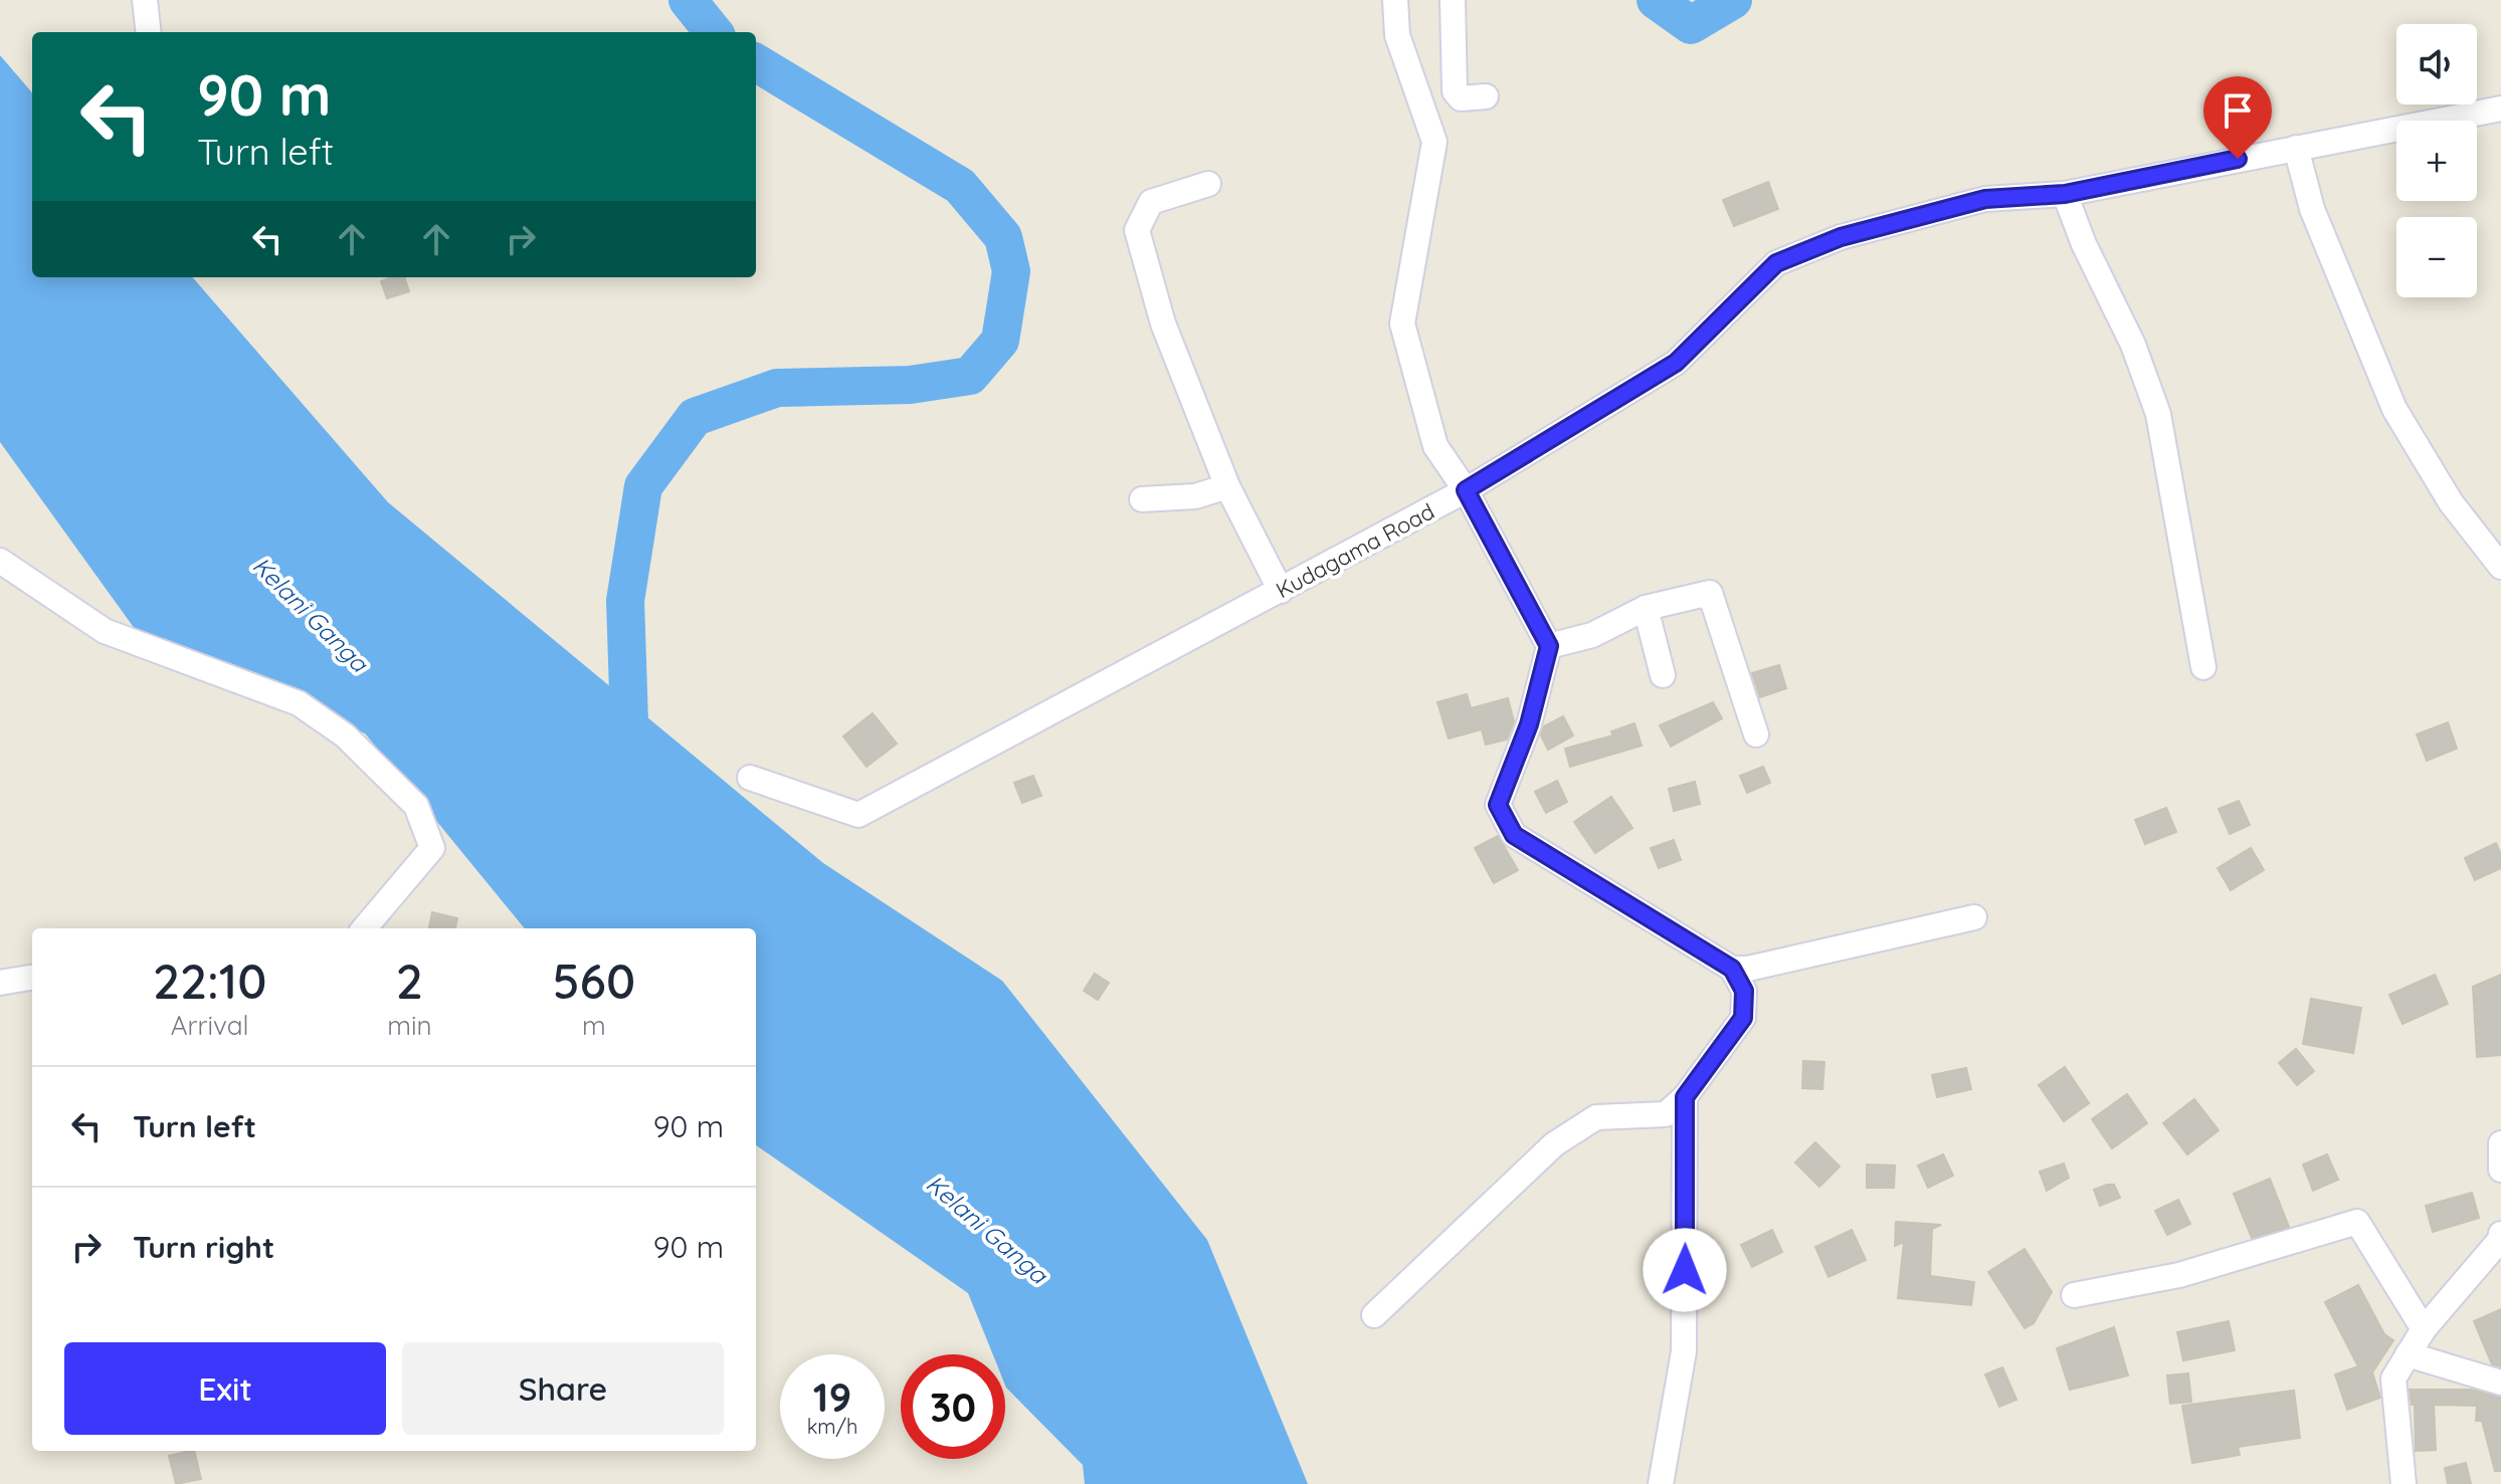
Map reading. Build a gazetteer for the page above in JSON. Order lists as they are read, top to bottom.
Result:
{
  "streets": {
    "street": ["Kudagama Road"]
  },
  "water": ["Kelani Ganga"],
  "page": {
    "map_buttons": ["+", "−"],
    "turn": ["90 m", "Turn left"],
    "eta": [
      "22:10",
      "Arrival",
      "2",
      "min",
      "560",
      "m"
    ],
    "list": [
      {
        "name": "Turn left",
        "value": "90 m"
      },
      {
        "name": "Turn right",
        "value": "90 m"
      }
    ],
    "buttons": ["Exit", "Share"],
    "speed": "19 km/h",
    "limit": "30"
  }
}
